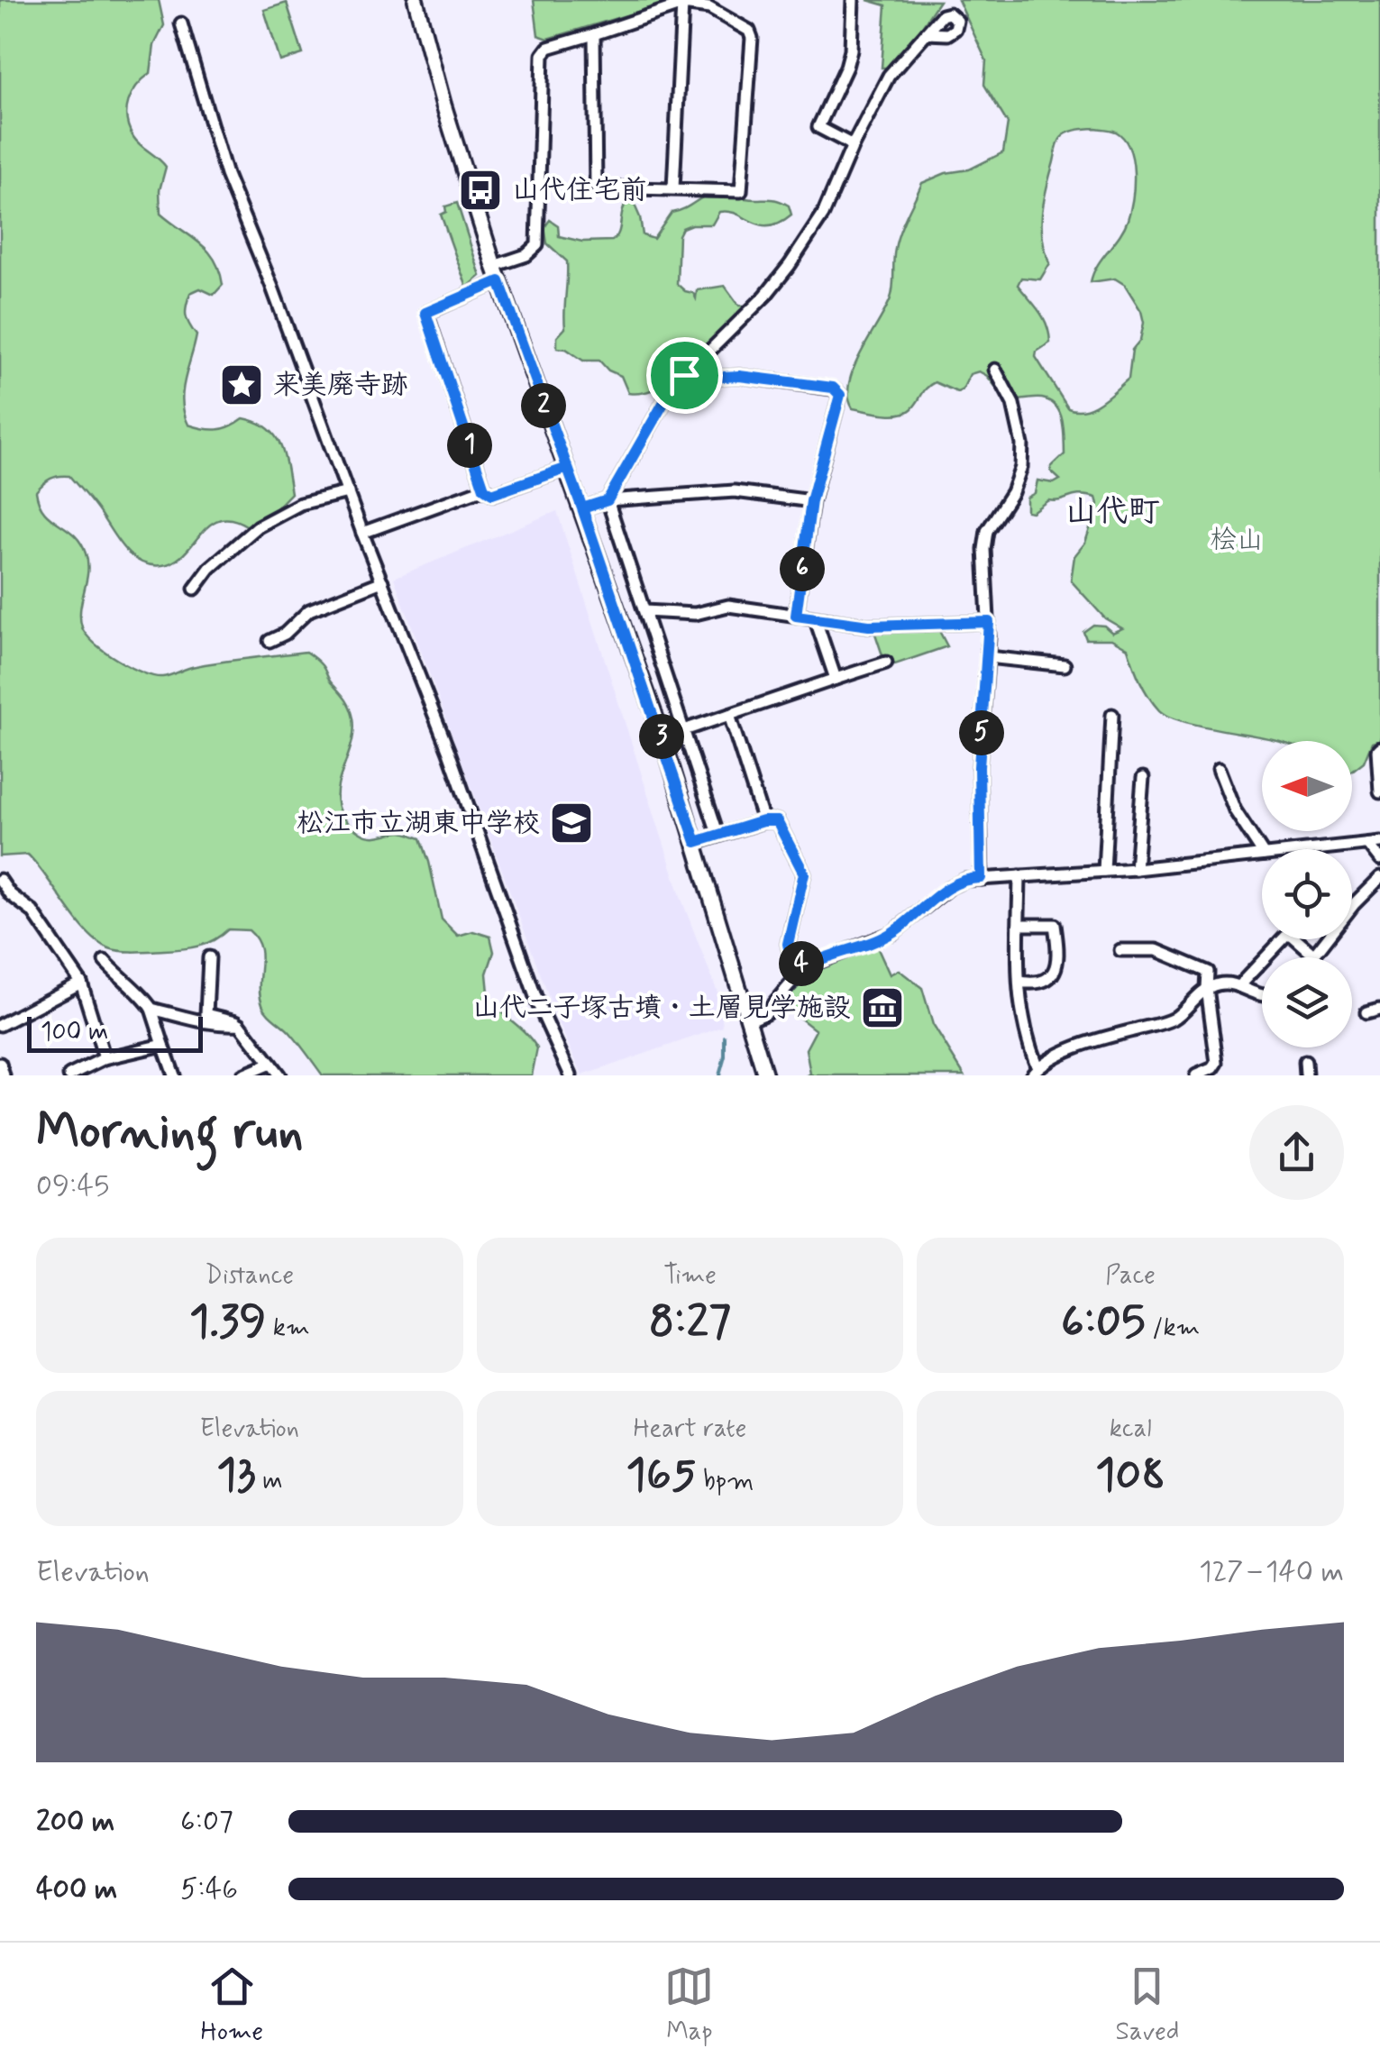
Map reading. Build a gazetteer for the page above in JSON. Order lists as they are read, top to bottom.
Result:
{
  "districts": ["山代町"],
  "parks": ["桧山"],
  "places": {
    "bus stop": ["山代住宅前"],
    "place": ["来美廃寺跡"],
    "school or university": ["松江市立湖東中学校"],
    "museum": ["山代二子塚古墳・土層見学施設"]
  },
  "scale_bar": "100 m",
  "north": "left",
  "page": {
    "pins": [
      "2",
      "1",
      "6",
      "5",
      "3",
      "4"
    ],
    "scale": "100 m",
    "heading": ["Morning run", "09:45"],
    "stats": [
      ["Distance", "1.39 km"],
      ["Time", "8:27"],
      ["Pace", "6:05 /km"],
      ["Elevation", "13 m"],
      ["Heart rate", "165 bpm"],
      ["kcal", "108"]
    ],
    "chart": ["Elevation", "127–140 m"],
    "list": [
      {
        "name": "200 m",
        "note": "6:07"
      },
      {
        "name": "400 m",
        "note": "5:46"
      }
    ],
    "tabs": ["Home", "Map", "Saved"]
  }
}
